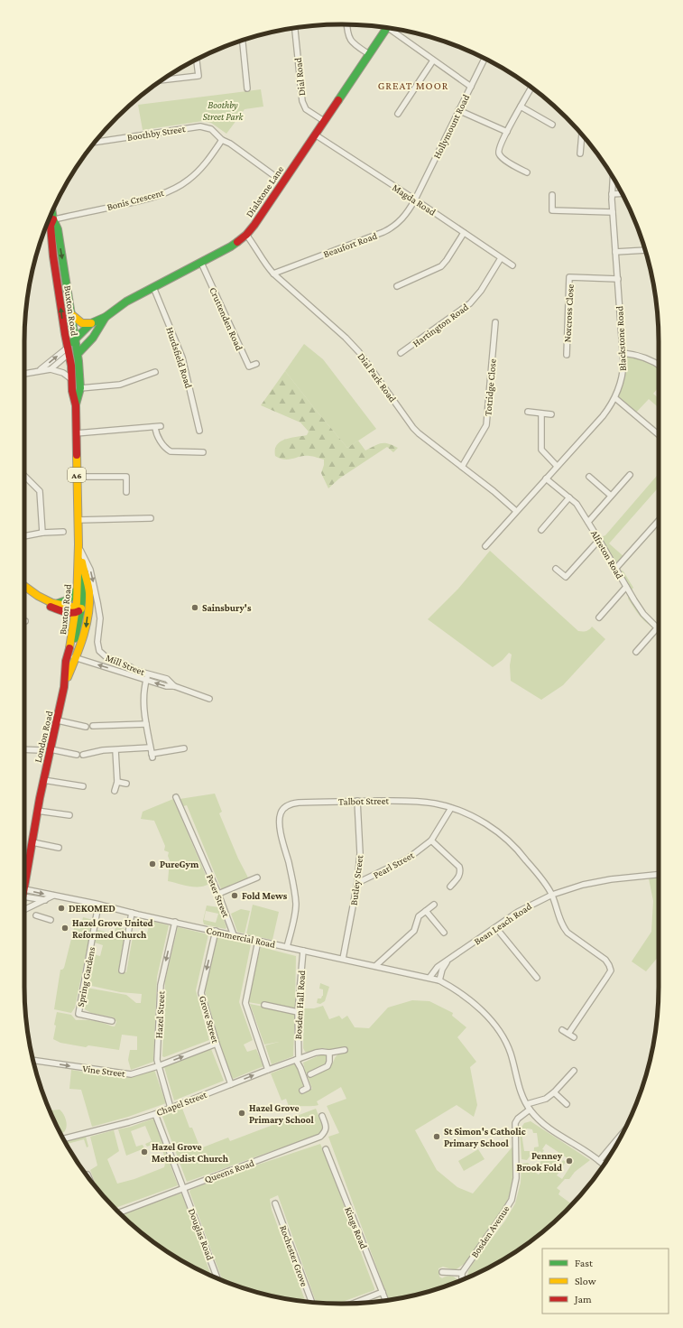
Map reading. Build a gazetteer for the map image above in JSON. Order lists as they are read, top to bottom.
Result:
{
  "streets": {
    "main road": [
      "Dialstone Lane",
      "Buxton Road",
      "A6",
      "London Road"
    ],
    "street": [
      "Dial Road",
      "Hollymount Road",
      "Boothby Street",
      "Bonis Crescent",
      "Magda Road",
      "Beaufort Road",
      "Norcross Close",
      "Cruttenden Road",
      "Hartington Road",
      "Blackstone Road",
      "Hurdsfield Road",
      "Dial Park Road",
      "Totridge Close",
      "Alfreton Road",
      "Mill Street",
      "Talbot Street",
      "Pearl Street",
      "Butley Street",
      "Peter Street",
      "Bean Leach Road",
      "Commercial Road",
      "Spring Gardens",
      "Bosden Hall Road",
      "Hazel Street",
      "Grove Street",
      "Vine Street",
      "Chapel Street",
      "Queens Road",
      "Kings Road",
      "Bosden Avenue",
      "Douglas Road",
      "Rochester Grove"
    ]
  },
  "crossings": [
    ["Dial Road", "Dialstone Lane"],
    ["Hollymount Road", "Magda Road"],
    ["Hollymount Road", "Beaufort Road"],
    ["Boothby Street", "Bonis Crescent"],
    ["Dialstone Lane", "Magda Road"],
    ["Dialstone Lane", "Buxton Road"],
    ["Dialstone Lane", "Cruttenden Road"],
    ["Dialstone Lane", "Hurdsfield Road"],
    ["Dialstone Lane", "Dial Park Road"],
    ["Bonis Crescent", "Buxton Road"],
    ["Magda Road", "Beaufort Road"],
    ["Magda Road", "Hartington Road"],
    ["Beaufort Road", "Dial Park Road"],
    ["Buxton Road", "Mill Street"],
    ["Buxton Road", "London Road"],
    ["Norcross Close", "Blackstone Road"],
    ["Blackstone Road", "Dial Park Road"],
    ["Blackstone Road", "Alfreton Road"],
    ["Dial Park Road", "Totridge Close"],
    ["Mill Street", "London Road"],
    ["Talbot Street", "Pearl Street"],
    ["Talbot Street", "Butley Street"],
    ["Talbot Street", "Bean Leach Road"],
    ["Talbot Street", "Commercial Road"],
    ["Pearl Street", "Butley Street"],
    ["Butley Street", "Commercial Road"],
    ["Peter Street", "Commercial Road"],
    ["Bean Leach Road", "Commercial Road"],
    ["Commercial Road", "Spring Gardens"],
    ["Commercial Road", "Bosden Hall Road"],
    ["Commercial Road", "Hazel Street"],
    ["Commercial Road", "Grove Street"],
    ["Commercial Road", "Bosden Avenue"],
    ["Bosden Hall Road", "Chapel Street"],
    ["Hazel Street", "Vine Street"],
    ["Hazel Street", "Chapel Street"],
    ["Grove Street", "Vine Street"],
    ["Grove Street", "Chapel Street"],
    ["Chapel Street", "Douglas Road"],
    ["Queens Road", "Douglas Road"]
  ],
  "one_way": ["Vine Street"],
  "districts": ["GREAT MOOR"],
  "parks": ["Boothby Street Park"],
  "places": [
    "Sainsbury's",
    "PureGym",
    "Fold Mews",
    "DEKOMED",
    "Hazel Grove United Reformed Church",
    "Hazel Grove Primary School",
    "St Simon's Catholic Primary School",
    "Hazel Grove Methodist Church",
    "Penney Brook Fold"
  ],
  "legend": ["Fast", "Slow", "Jam"]
}
